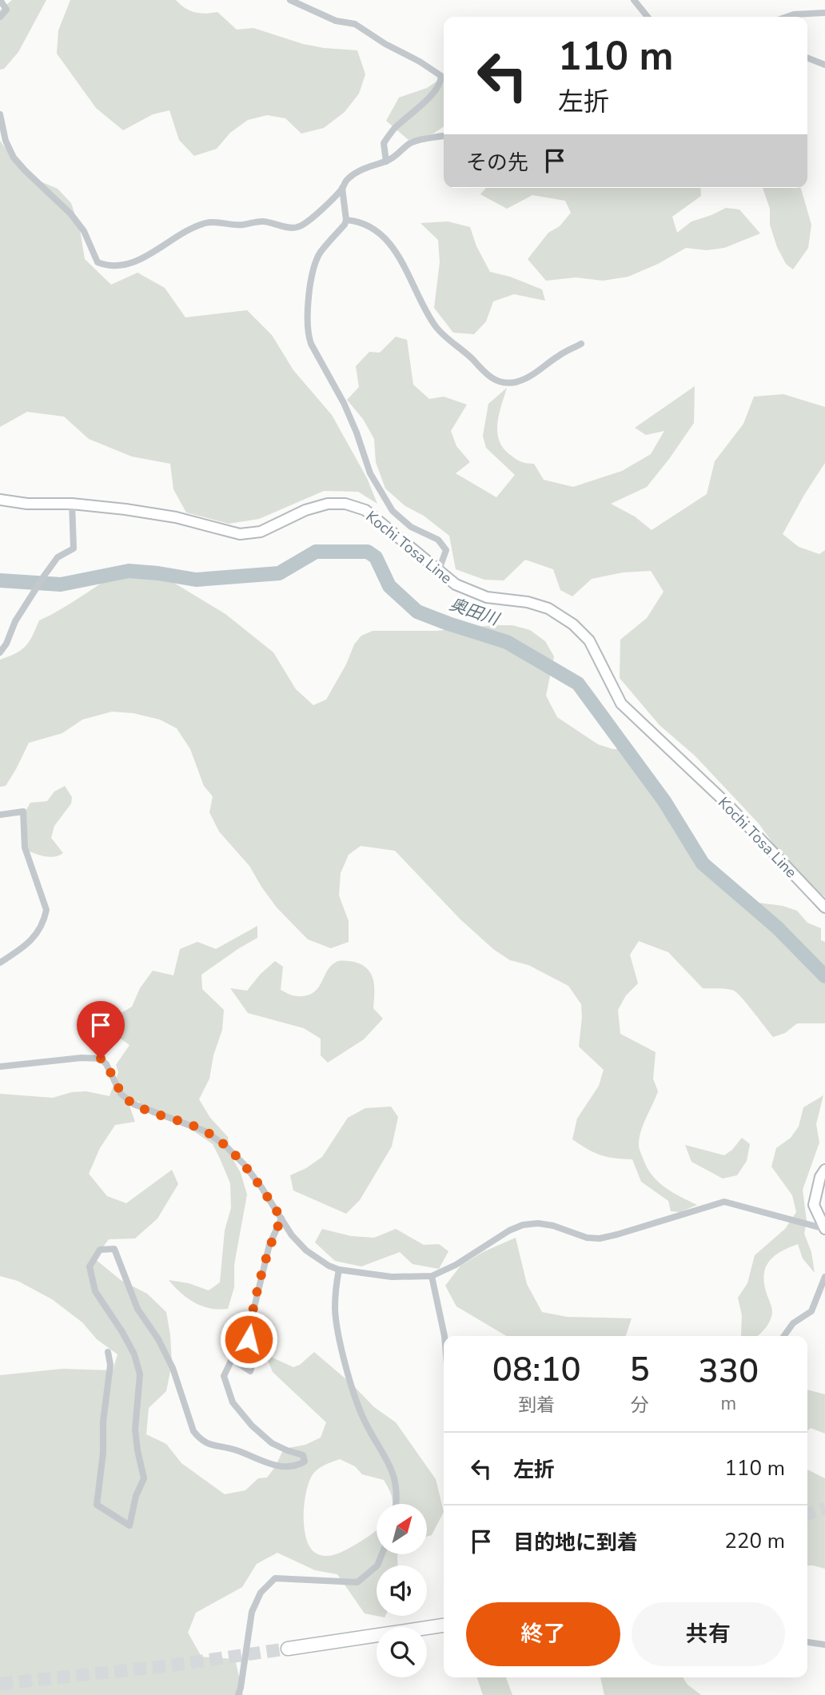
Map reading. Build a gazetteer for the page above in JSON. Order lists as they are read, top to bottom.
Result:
{
  "streets": {
    "main road": ["Kochi Tosa Line"]
  },
  "water": ["奥田川"],
  "north": "top right",
  "page": {
    "turn": ["110 m", "左折"],
    "then": "その先",
    "eta": [
      "08:10",
      "到着",
      "5",
      "分",
      "330",
      "m"
    ],
    "list": [
      {
        "name": "左折",
        "value": "110 m"
      },
      {
        "name": "目的地に到着",
        "value": "220 m"
      }
    ],
    "buttons": ["終了", "共有"]
  }
}
